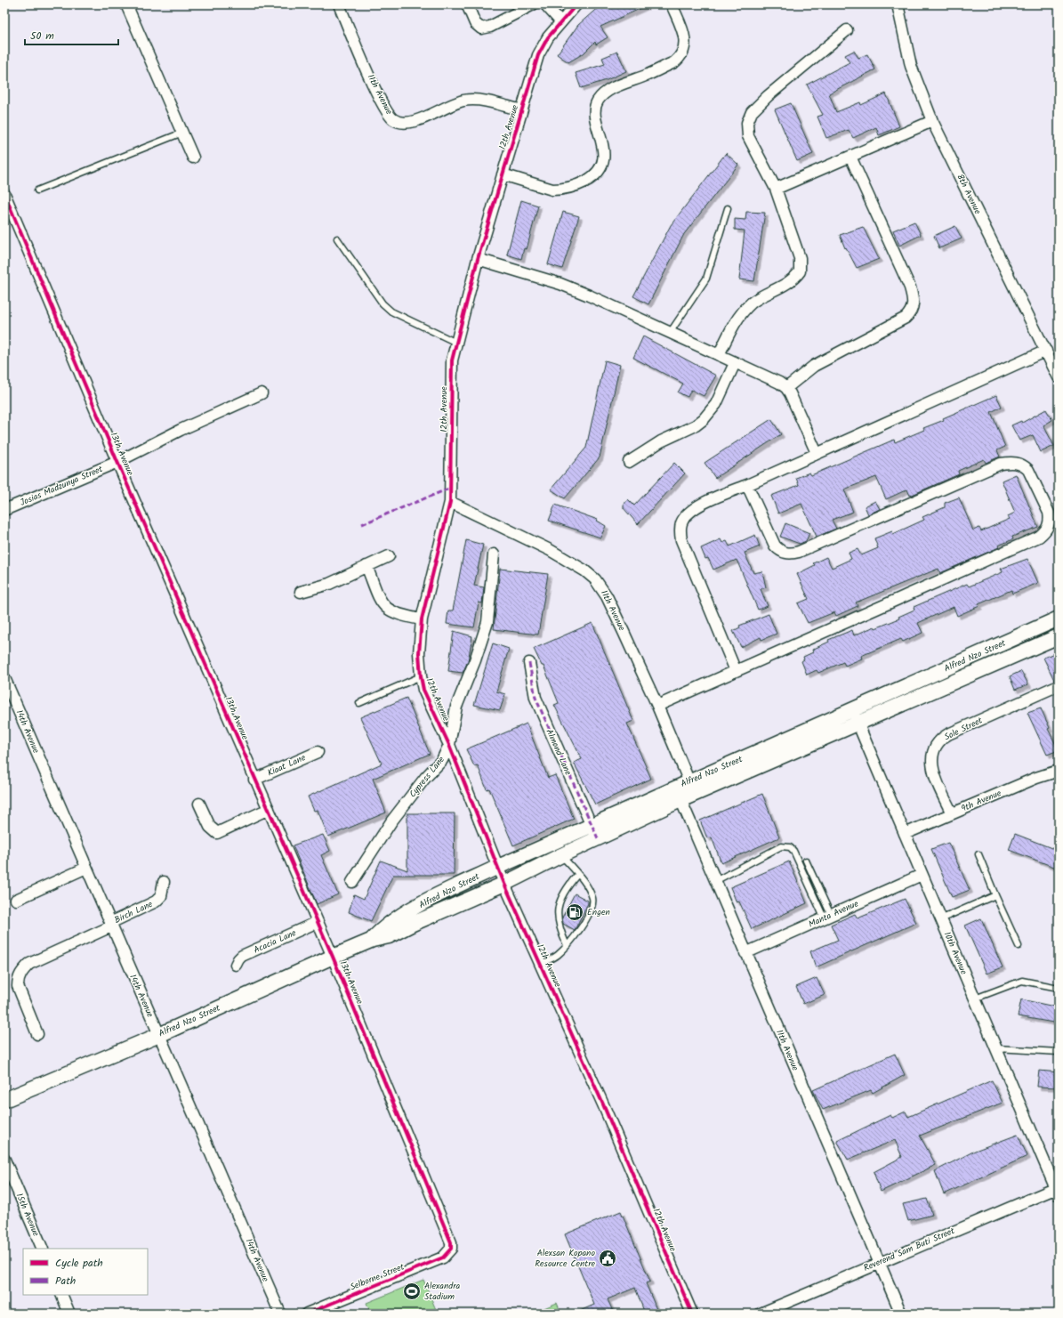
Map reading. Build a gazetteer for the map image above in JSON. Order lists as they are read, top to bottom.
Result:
{
  "streets": {
    "street": [
      "11th Avenue",
      "12th Avenue",
      "8th Avenue",
      "13th Avenue",
      "Josias Madzunya Street",
      "Alfred Nzo Street",
      "Sole Street",
      "14th Avenue",
      "Almond Lane",
      "Kiaat Lane",
      "Cypress Lane",
      "9th Avenue",
      "Birch Lane",
      "Manta Avenue",
      "Acacia Lane",
      "10th Avenue",
      "15th Avenue",
      "Reverend Sam Buti Street",
      "Selborne Street"
    ]
  },
  "crossings": [
    ["11th Avenue", "12th Avenue"],
    ["11th Avenue", "Alfred Nzo Street"],
    ["11th Avenue", "Manta Avenue"],
    ["11th Avenue", "Reverend Sam Buti Street"],
    ["12th Avenue", "Alfred Nzo Street"],
    ["12th Avenue", "Cypress Lane"],
    ["13th Avenue", "Josias Madzunya Street"],
    ["13th Avenue", "Alfred Nzo Street"],
    ["13th Avenue", "Kiaat Lane"],
    ["13th Avenue", "Acacia Lane"],
    ["13th Avenue", "Selborne Street"],
    ["Alfred Nzo Street", "14th Avenue"],
    ["Alfred Nzo Street", "Almond Lane"],
    ["Alfred Nzo Street", "10th Avenue"],
    ["Sole Street", "9th Avenue"],
    ["14th Avenue", "Birch Lane"],
    ["9th Avenue", "10th Avenue"],
    ["Manta Avenue", "10th Avenue"],
    ["10th Avenue", "Reverend Sam Buti Street"]
  ],
  "places": {
    "fuel station": ["Engen"],
    "public building": ["Alexsan Kopano Resource Centre"],
    "sports": ["Alexandra Stadium"]
  },
  "legend": ["Cycle path", "Path"],
  "scale_bar": "50 m"
}
